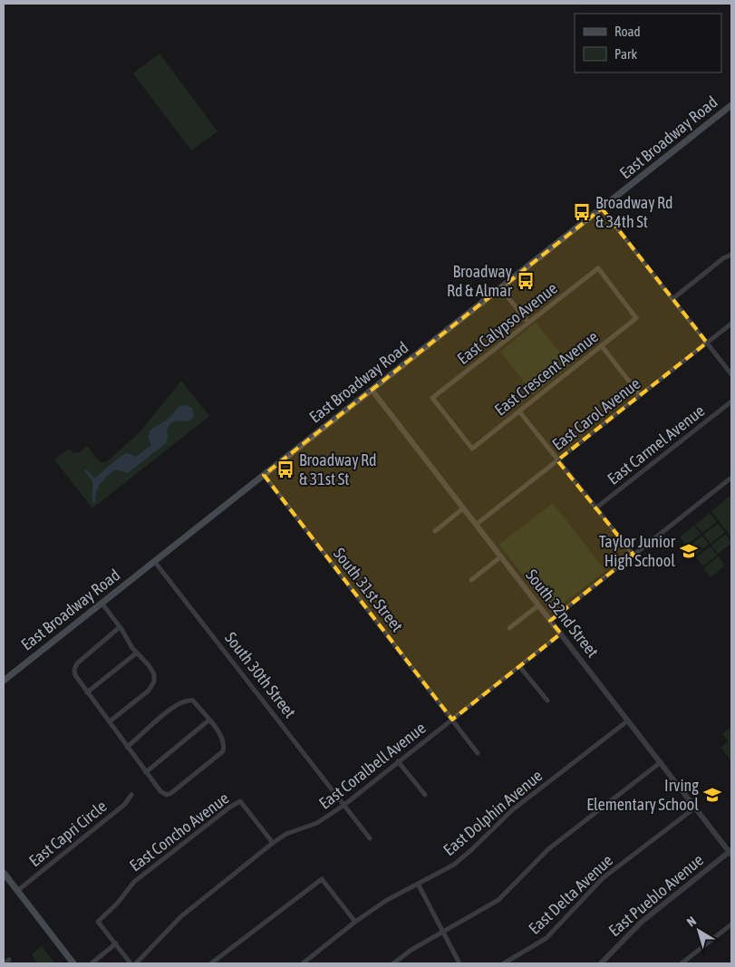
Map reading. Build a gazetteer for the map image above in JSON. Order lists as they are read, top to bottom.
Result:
{
  "streets": {
    "main road": ["East Broadway Road"],
    "street": [
      "East Calypso Avenue",
      "East Crescent Avenue",
      "East Carol Avenue",
      "East Carmel Avenue",
      "South 31st Street",
      "South 32nd Street",
      "South 30th Street",
      "East Coralbell Avenue",
      "East Dolphin Avenue",
      "East Concho Avenue",
      "East Capri Circle",
      "East Delta Avenue",
      "East Pueblo Avenue"
    ]
  },
  "crossings": [
    ["East Broadway Road", "South 31st Street"],
    ["East Broadway Road", "South 32nd Street"],
    ["East Broadway Road", "South 30th Street"],
    ["East Calypso Avenue", "East Crescent Avenue"],
    ["East Carol Avenue", "South 32nd Street"],
    ["South 31st Street", "East Coralbell Avenue"],
    ["South 32nd Street", "East Coralbell Avenue"],
    ["South 32nd Street", "East Dolphin Avenue"],
    ["South 32nd Street", "East Delta Avenue"],
    ["South 32nd Street", "East Pueblo Avenue"],
    ["South 30th Street", "East Coralbell Avenue"],
    ["East Coralbell Avenue", "East Concho Avenue"]
  ],
  "places": {
    "bus stop": ["Broadway Rd & 34th St", "Broadway Rd & Almar", "Broadway Rd & 31st St"],
    "school or university": ["Taylor Junior High School", "Irving Elementary School"]
  },
  "legend": ["Road", "Park"],
  "north": "top left"
}
